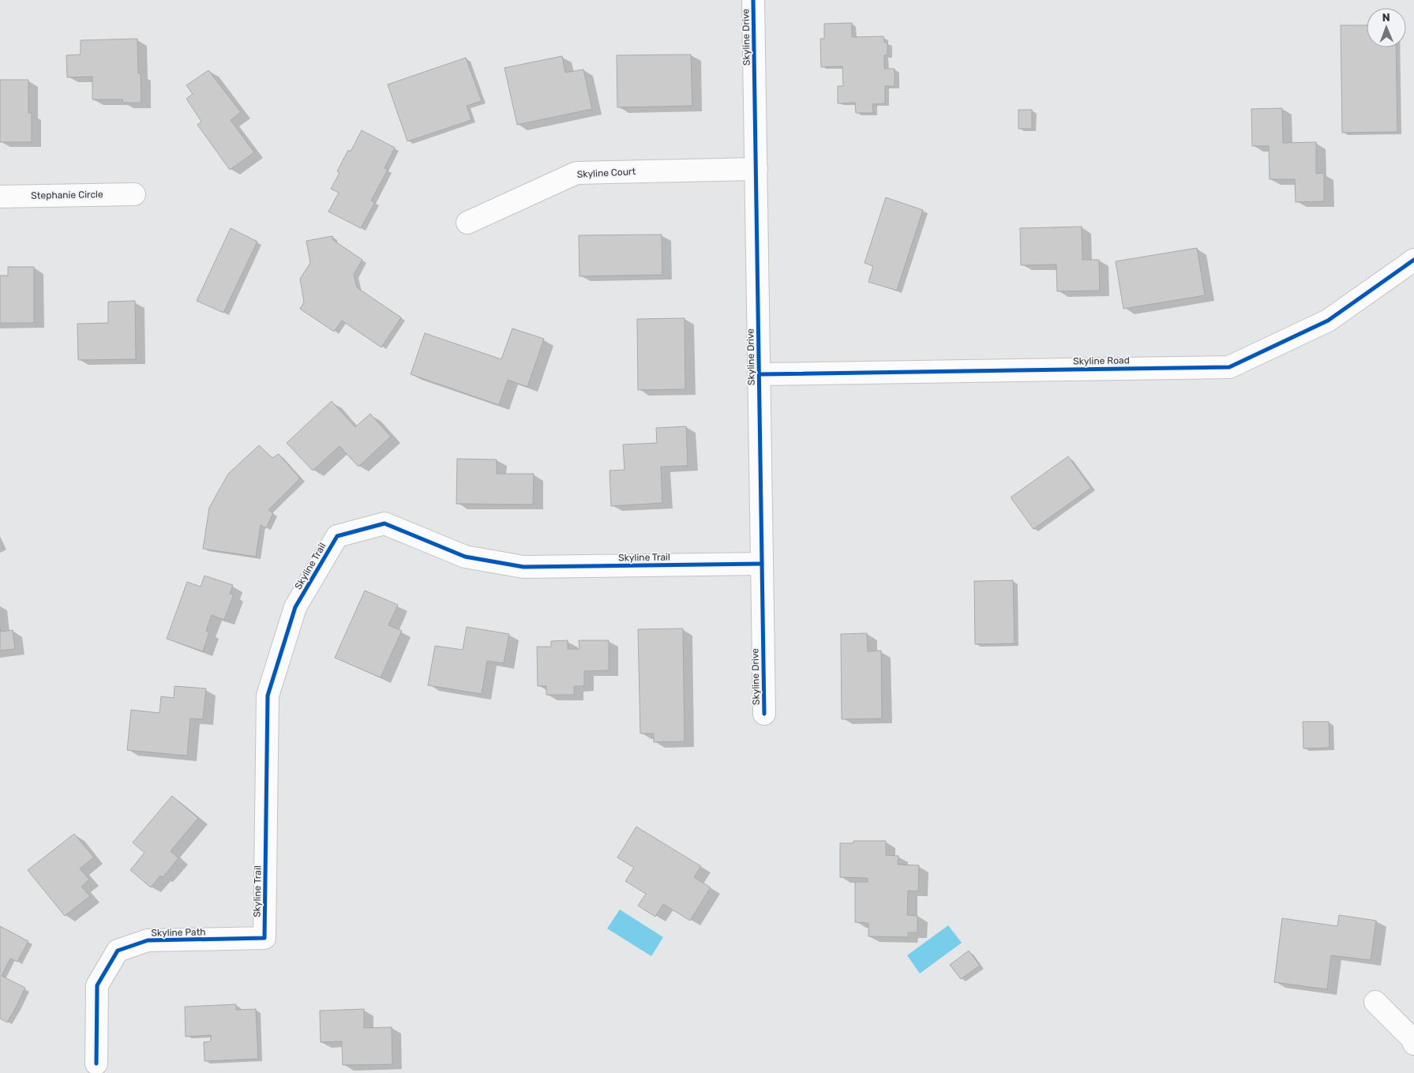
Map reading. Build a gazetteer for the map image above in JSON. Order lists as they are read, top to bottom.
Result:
{
  "streets": {
    "street": [
      "Skyline Drive",
      "Skyline Court",
      "Stephanie Circle",
      "Skyline Road",
      "Skyline Trail",
      "Skyline Path"
    ]
  },
  "crossings": [
    ["Skyline Drive", "Skyline Court"],
    ["Skyline Drive", "Skyline Road"],
    ["Skyline Drive", "Skyline Trail"],
    ["Skyline Trail", "Skyline Path"]
  ],
  "north": "top"
}
